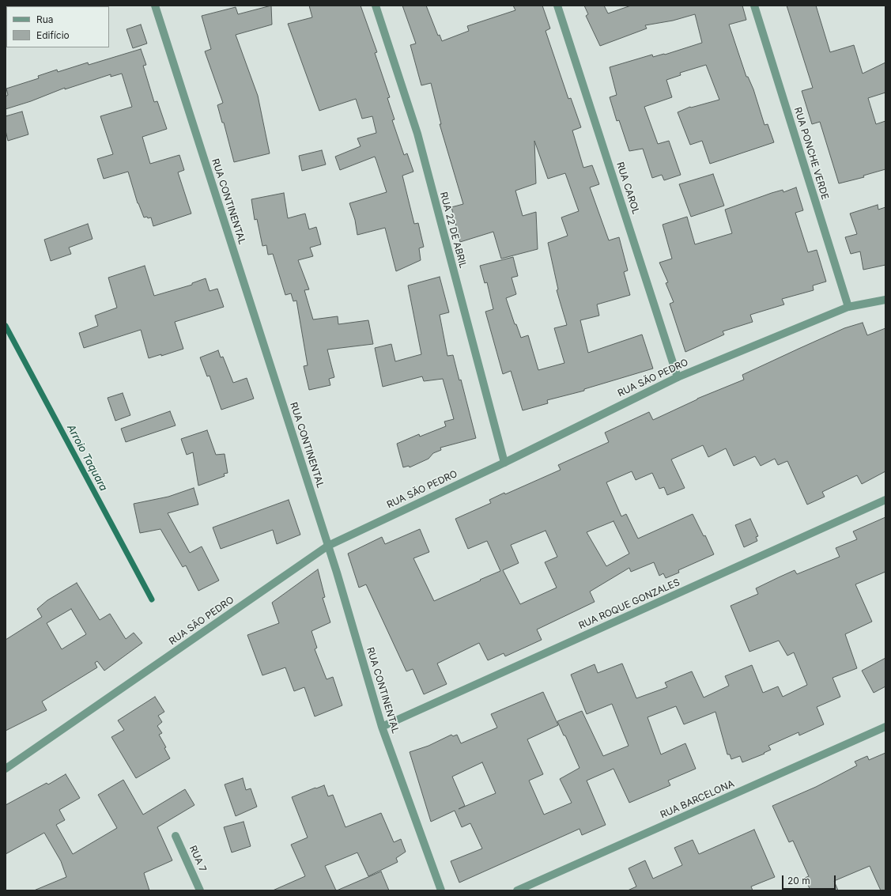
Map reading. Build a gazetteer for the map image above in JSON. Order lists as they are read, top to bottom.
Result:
{
  "streets": {
    "street": [
      "RUA PONCHE VERDE",
      "RUA CAROL",
      "RUA CONTINENTAL",
      "RUA 22 DE ABRIL",
      "RUA SÃO PEDRO",
      "RUA ROQUE GONZALES",
      "RUA BARCELONA",
      "RUA 7"
    ]
  },
  "crossings": [
    ["RUA PONCHE VERDE", "RUA SÃO PEDRO"],
    ["RUA CAROL", "RUA SÃO PEDRO"],
    ["RUA CONTINENTAL", "RUA SÃO PEDRO"],
    ["RUA CONTINENTAL", "RUA ROQUE GONZALES"],
    ["RUA 22 DE ABRIL", "RUA SÃO PEDRO"]
  ],
  "water": ["Arroio Taquara"],
  "legend": ["Rua", "Edifício"],
  "scale_bar": "20 m"
}
